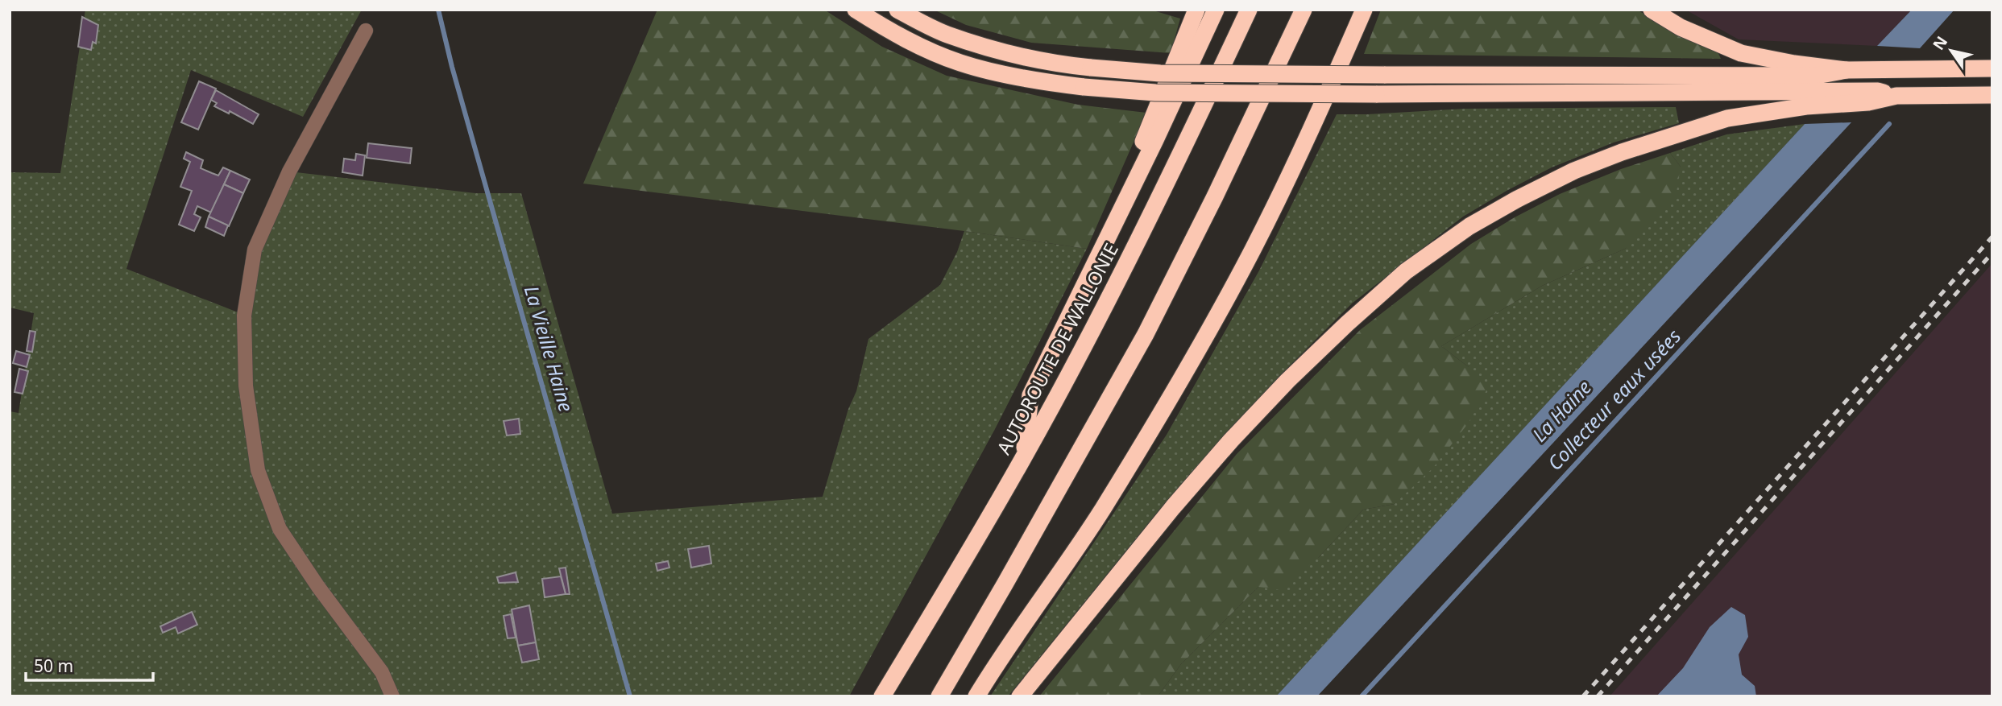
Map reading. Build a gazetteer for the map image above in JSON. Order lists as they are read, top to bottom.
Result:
{
  "streets": {
    "highway": ["AUTOROUTE DE WALLONIE"]
  },
  "water": ["La Vieille Haine", "Collecteur eaux usées", "La Haine"],
  "scale_bar": "50 m",
  "north": "top left"
}
